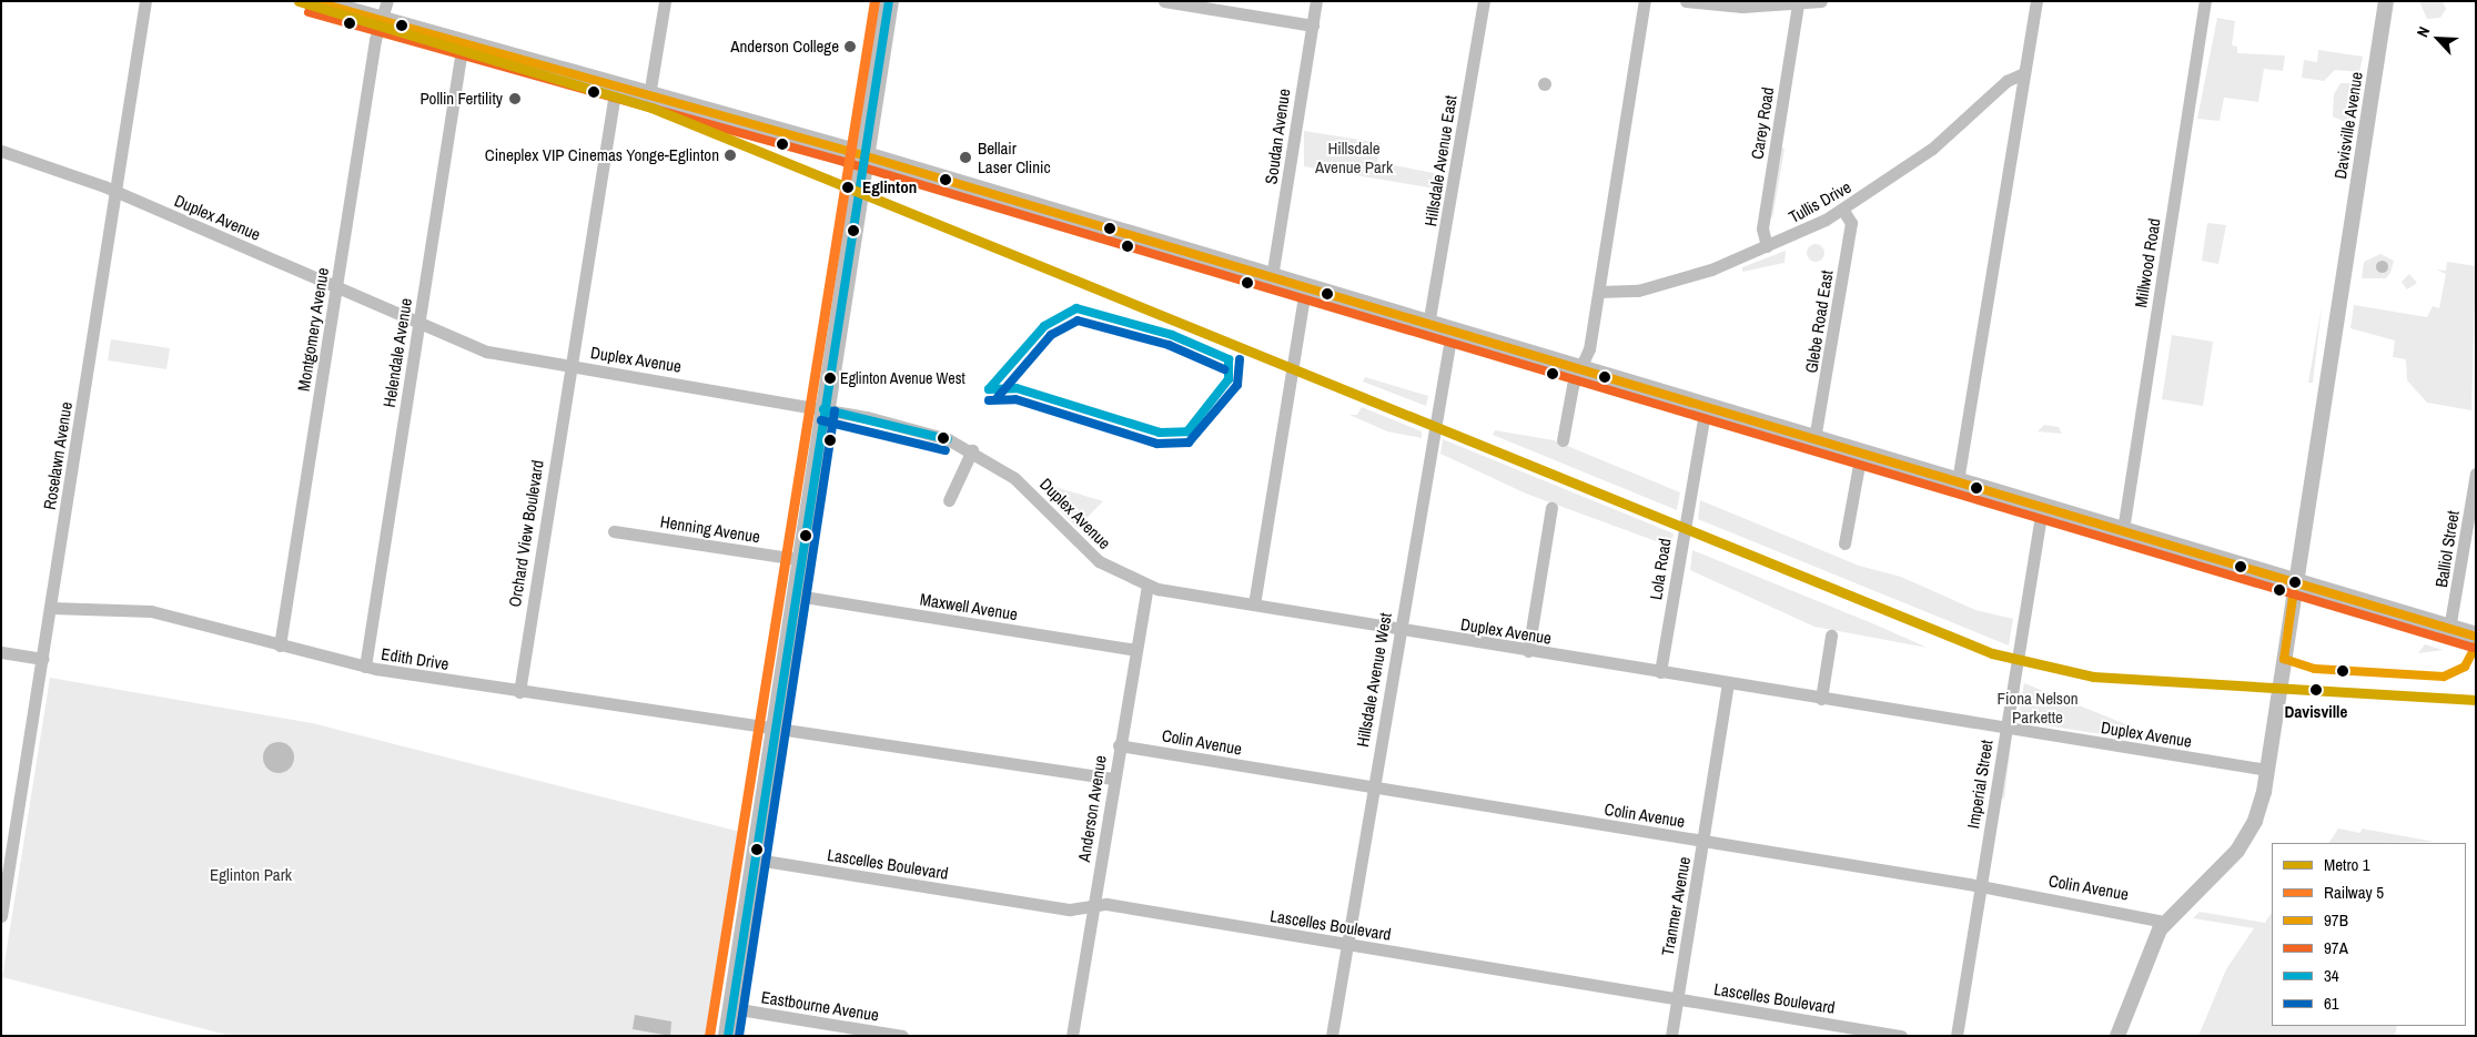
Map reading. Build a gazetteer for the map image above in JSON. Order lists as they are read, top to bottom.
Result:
{
  "streets": {
    "street": [
      "Carey Road",
      "Davisville Avenue",
      "Soudan Avenue",
      "Hillsdale Avenue East",
      "Tullis Drive",
      "Duplex Avenue",
      "Millwood Road",
      "Glebe Road East",
      "Montgomery Avenue",
      "Helendale Avenue",
      "Roselawn Avenue",
      "Henning Avenue",
      "Orchard View Boulevard",
      "Balliol Street",
      "Lola Road",
      "Maxwell Avenue",
      "Edith Drive",
      "Hillsdale Avenue West",
      "Colin Avenue",
      "Imperial Street",
      "Anderson Avenue",
      "Lascelles Boulevard",
      "Tranmer Avenue",
      "Eastbourne Avenue"
    ]
  },
  "crossings": [
    ["Carey Road", "Tullis Drive"],
    ["Davisville Avenue", "Duplex Avenue"],
    ["Davisville Avenue", "Colin Avenue"],
    ["Tullis Drive", "Glebe Road East"],
    ["Duplex Avenue", "Montgomery Avenue"],
    ["Duplex Avenue", "Helendale Avenue"],
    ["Duplex Avenue", "Roselawn Avenue"],
    ["Duplex Avenue", "Orchard View Boulevard"],
    ["Duplex Avenue", "Lola Road"],
    ["Duplex Avenue", "Hillsdale Avenue West"],
    ["Duplex Avenue", "Imperial Street"],
    ["Duplex Avenue", "Anderson Avenue"],
    ["Duplex Avenue", "Tranmer Avenue"],
    ["Montgomery Avenue", "Edith Drive"],
    ["Helendale Avenue", "Edith Drive"],
    ["Roselawn Avenue", "Edith Drive"],
    ["Orchard View Boulevard", "Edith Drive"],
    ["Maxwell Avenue", "Anderson Avenue"],
    ["Hillsdale Avenue West", "Colin Avenue"],
    ["Hillsdale Avenue West", "Lascelles Boulevard"],
    ["Colin Avenue", "Imperial Street"],
    ["Colin Avenue", "Anderson Avenue"],
    ["Colin Avenue", "Tranmer Avenue"],
    ["Anderson Avenue", "Lascelles Boulevard"],
    ["Lascelles Boulevard", "Tranmer Avenue"]
  ],
  "parks": ["Hillsdale Avenue Park", "Fiona Nelson Parkette", "Eglinton Park"],
  "places": [
    "Anderson College",
    "Pollin Fertility",
    "Cineplex VIP Cinemas Yonge-Eglinton",
    "Bellair Laser Clinic",
    "Eglinton",
    "Eglinton Avenue West",
    "Davisville"
  ],
  "lines": [
    "metro line 1",
    "rail line 5",
    "transit line 97B",
    "transit line 34",
    "transit line 97A",
    "transit line 61"
  ],
  "legend": [
    "Metro 1",
    "Railway 5",
    "97B",
    "97A",
    "34",
    "61"
  ],
  "north": "top left"
}
